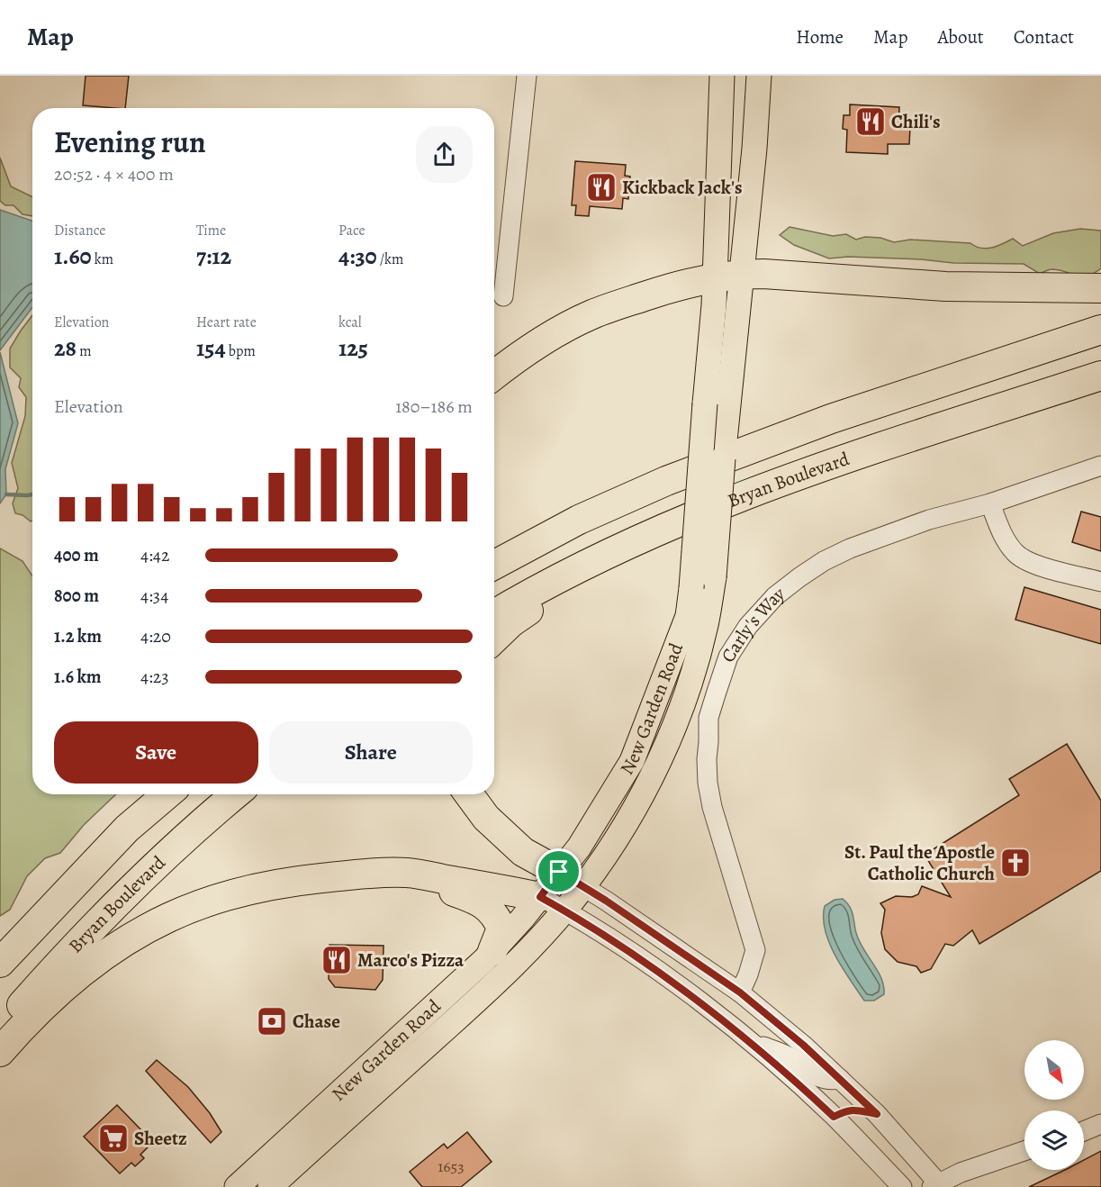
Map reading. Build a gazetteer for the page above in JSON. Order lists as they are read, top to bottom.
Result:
{
  "streets": {
    "highway": ["Bryan Boulevard"],
    "main road": ["New Garden Road"],
    "street": ["Carly's Way"]
  },
  "places": {
    "restaurant": ["Chili's", "Kickback Jack's", "Marco's Pizza"],
    "church": ["St. Paul the Apostle Catholic Church"],
    "bank": ["Chase"],
    "supermarket": ["Sheetz"]
  },
  "house_numbers": ["1653"],
  "north": "bottom right",
  "page": {
    "header": "Map",
    "nav": [
      "Home",
      "Map",
      "About",
      "Contact"
    ],
    "heading": ["Evening run", "20:52 · 4 × 400 m"],
    "stats": [
      ["Distance", "1.60 km"],
      ["Time", "7:12"],
      ["Pace", "4:30 /km"],
      ["Elevation", "28 m"],
      ["Heart rate", "154 bpm"],
      ["kcal", "125"]
    ],
    "chart": ["Elevation", "180–186 m"],
    "list": [
      {
        "name": "400 m",
        "note": "4:42"
      },
      {
        "name": "800 m",
        "note": "4:34"
      },
      {
        "name": "1.2 km",
        "note": "4:20"
      },
      {
        "name": "1.6 km",
        "note": "4:23"
      }
    ],
    "buttons": ["Save", "Share"]
  }
}
